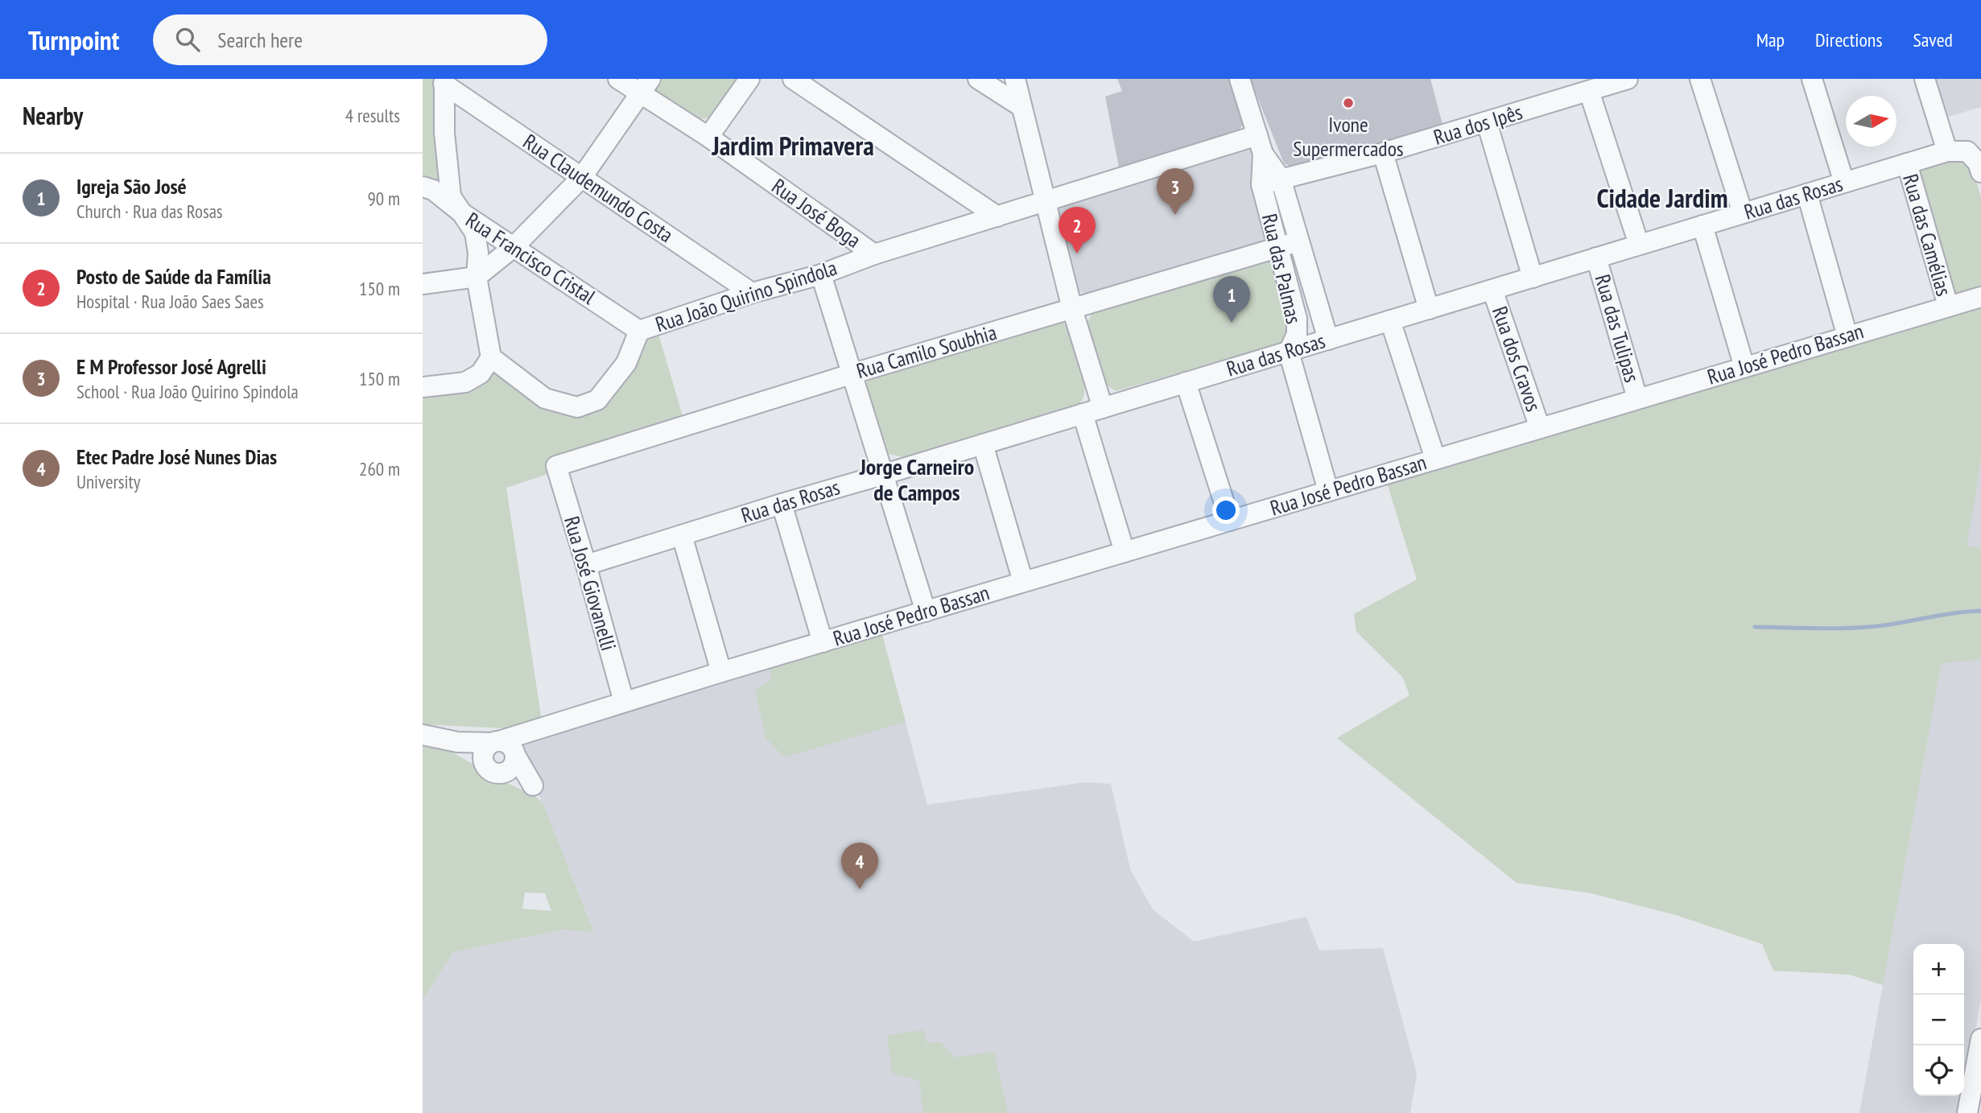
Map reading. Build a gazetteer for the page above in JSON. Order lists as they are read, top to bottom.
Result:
{
  "streets": {
    "street": [
      "Rua dos Ipês",
      "Rua Claudemundo Costa",
      "Rua das Rosas",
      "Rua José Boga",
      "Rua das Camélias",
      "Rua Francisco Cristal",
      "Rua das Palmas",
      "Rua João Quirino Spindola",
      "Rua das Tulipas",
      "Rua Camilo Soubhia",
      "Rua José Pedro Bassan",
      "Rua dos Cravos",
      "Rua José Giovanelli"
    ]
  },
  "crossings": [
    ["Rua dos Ipês", "Rua das Palmas"],
    ["Rua Claudemundo Costa", "Rua João Quirino Spindola"],
    ["Rua das Rosas", "Rua das Camélias"],
    ["Rua das Rosas", "Rua das Palmas"],
    ["Rua das Rosas", "Rua das Tulipas"],
    ["Rua das Rosas", "Rua dos Cravos"],
    ["Rua das Rosas", "Rua José Giovanelli"],
    ["Rua José Boga", "Rua João Quirino Spindola"],
    ["Rua das Camélias", "Rua José Pedro Bassan"],
    ["Rua Francisco Cristal", "Rua João Quirino Spindola"],
    ["Rua das Palmas", "Rua Camilo Soubhia"],
    ["Rua das Tulipas", "Rua José Pedro Bassan"],
    ["Rua Camilo Soubhia", "Rua José Giovanelli"],
    ["Rua José Pedro Bassan", "Rua dos Cravos"],
    ["Rua José Pedro Bassan", "Rua José Giovanelli"]
  ],
  "districts": ["Jardim Primavera", "Cidade Jardim", "Jorge Carneiro de Campos"],
  "places": ["Ivone Supermercados"],
  "north": "right",
  "page": {
    "header": "Turnpoint",
    "search": "Search here",
    "nav": ["Map", "Directions", "Saved"],
    "heading": ["Nearby", "4 results"],
    "list": [
      {
        "mark": "1",
        "name": "Igreja São José",
        "note": "Church · Rua das Rosas",
        "value": "90 m"
      },
      {
        "mark": "2",
        "name": "Posto de Saúde da Família",
        "note": "Hospital · Rua João Saes Saes",
        "value": "150 m"
      },
      {
        "mark": "3",
        "name": "E M Professor José Agrelli",
        "note": "School · Rua João Quirino Spindola",
        "value": "150 m"
      },
      {
        "mark": "4",
        "name": "Etec Padre José Nunes Dias",
        "note": "University",
        "value": "260 m"
      }
    ],
    "pins": [
      "3",
      "2",
      "1",
      "4"
    ],
    "map_buttons": ["+", "−"]
  }
}
